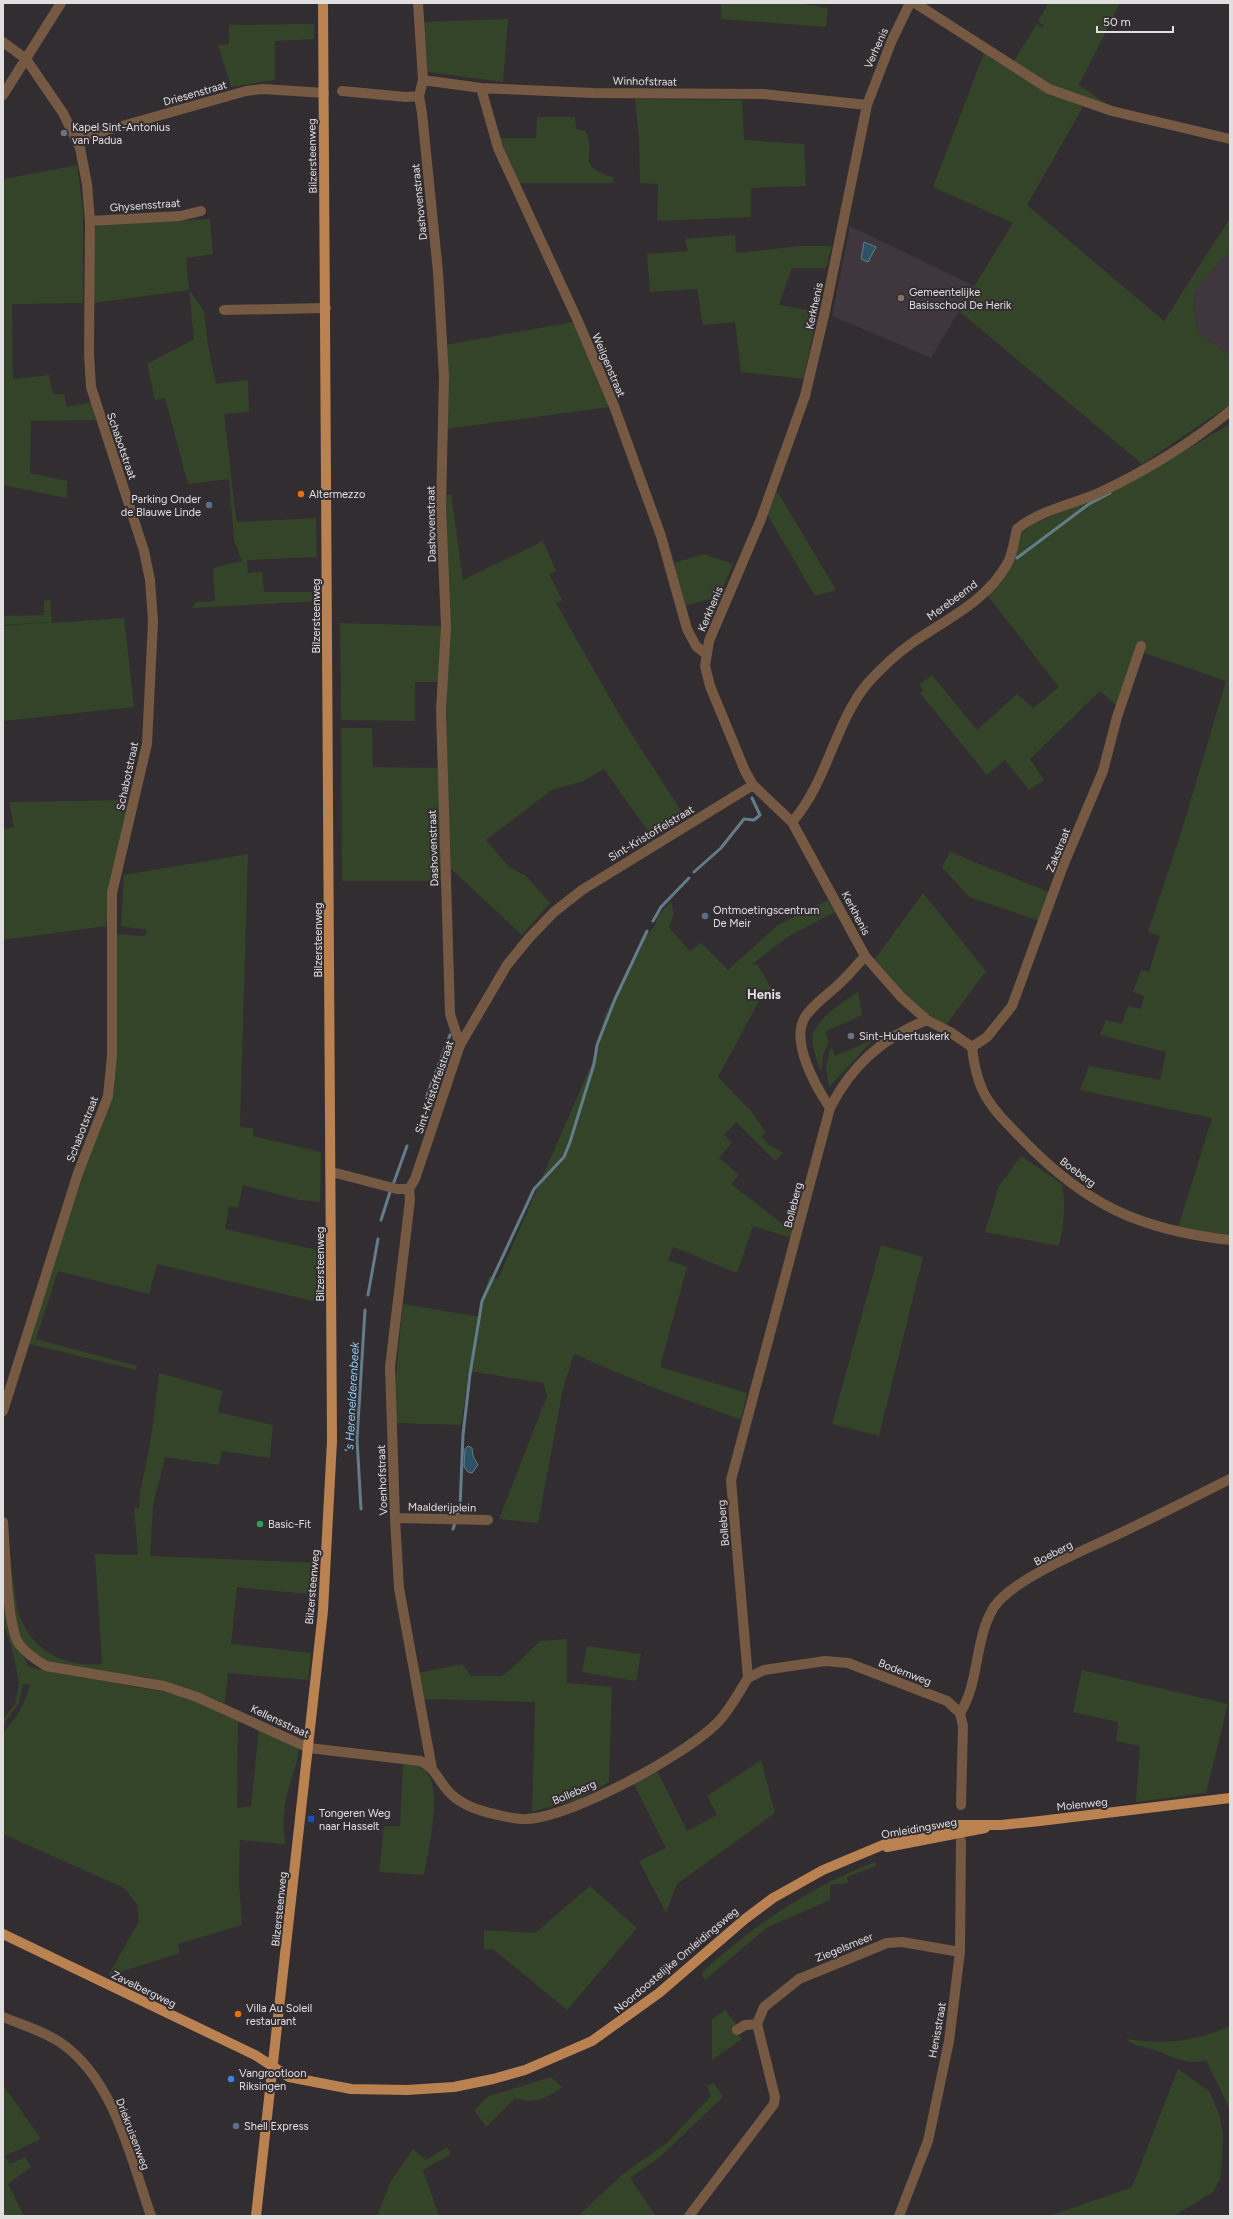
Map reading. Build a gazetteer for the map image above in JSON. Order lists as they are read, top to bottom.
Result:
{
  "streets": {
    "main road": [
      "Bilzersteenweg",
      "Molenweg",
      "Omleidingsweg",
      "Noordoostelijke Omleidingsweg",
      "Zavelbergweg"
    ],
    "street": [
      "Verhenis",
      "Winhofstraat",
      "Driesenstraat",
      "Dashovenstraat",
      "Ghysensstraat",
      "Kerkhenis",
      "Weilgenstraat",
      "Schabotstraat",
      "Merebeemd",
      "Sint-Kristoffelstraat",
      "Zakstraat",
      "Boeberg",
      "Bolleberg",
      "Voenhofstraat",
      "Maalderijplein",
      "Bodemweg",
      "Kellensstraat",
      "Ziegelsmeer",
      "Henisstraat",
      "Driekruisenweg"
    ]
  },
  "crossings": [
    ["Verhenis", "Winhofstraat"],
    ["Verhenis", "Kerkhenis"],
    ["Winhofstraat", "Dashovenstraat"],
    ["Winhofstraat", "Kerkhenis"],
    ["Winhofstraat", "Weilgenstraat"],
    ["Driesenstraat", "Bilzersteenweg"],
    ["Driesenstraat", "Schabotstraat"],
    ["Bilzersteenweg", "Kellensstraat"],
    ["Bilzersteenweg", "Noordoostelijke Omleidingsweg"],
    ["Bilzersteenweg", "Zavelbergweg"],
    ["Dashovenstraat", "Sint-Kristoffelstraat"],
    ["Ghysensstraat", "Schabotstraat"],
    ["Kerkhenis", "Weilgenstraat"],
    ["Kerkhenis", "Merebeemd"],
    ["Kerkhenis", "Sint-Kristoffelstraat"],
    ["Kerkhenis", "Zakstraat"],
    ["Kerkhenis", "Boeberg"],
    ["Kerkhenis", "Bolleberg"],
    ["Sint-Kristoffelstraat", "Voenhofstraat"],
    ["Zakstraat", "Boeberg"],
    ["Boeberg", "Bodemweg"],
    ["Bolleberg", "Bodemweg"],
    ["Bolleberg", "Kellensstraat"],
    ["Voenhofstraat", "Maalderijplein"],
    ["Voenhofstraat", "Kellensstraat"],
    ["Molenweg", "Omleidingsweg"],
    ["Omleidingsweg", "Noordoostelijke Omleidingsweg"],
    ["Ziegelsmeer", "Henisstraat"],
    ["Noordoostelijke Omleidingsweg", "Zavelbergweg"]
  ],
  "districts": ["Henis"],
  "water": ["'s Herenelderenbeek"],
  "places": {
    "other": [
      "Kapel Sint-Antonius van Padua",
      "Gemeentelijke Basisschool De Herik",
      "Altermezzo",
      "Parking Onder de Blauwe Linde",
      "Ontmoetingscentrum De Meir",
      "Sint-Hubertuskerk",
      "Basic-Fit",
      "Villa Au Soleil restaurant",
      "Vangrootloon Riksingen",
      "Shell Express"
    ],
    "transit": ["Tongeren Weg naar Hasselt"]
  },
  "scale_bar": "50 m"
}
